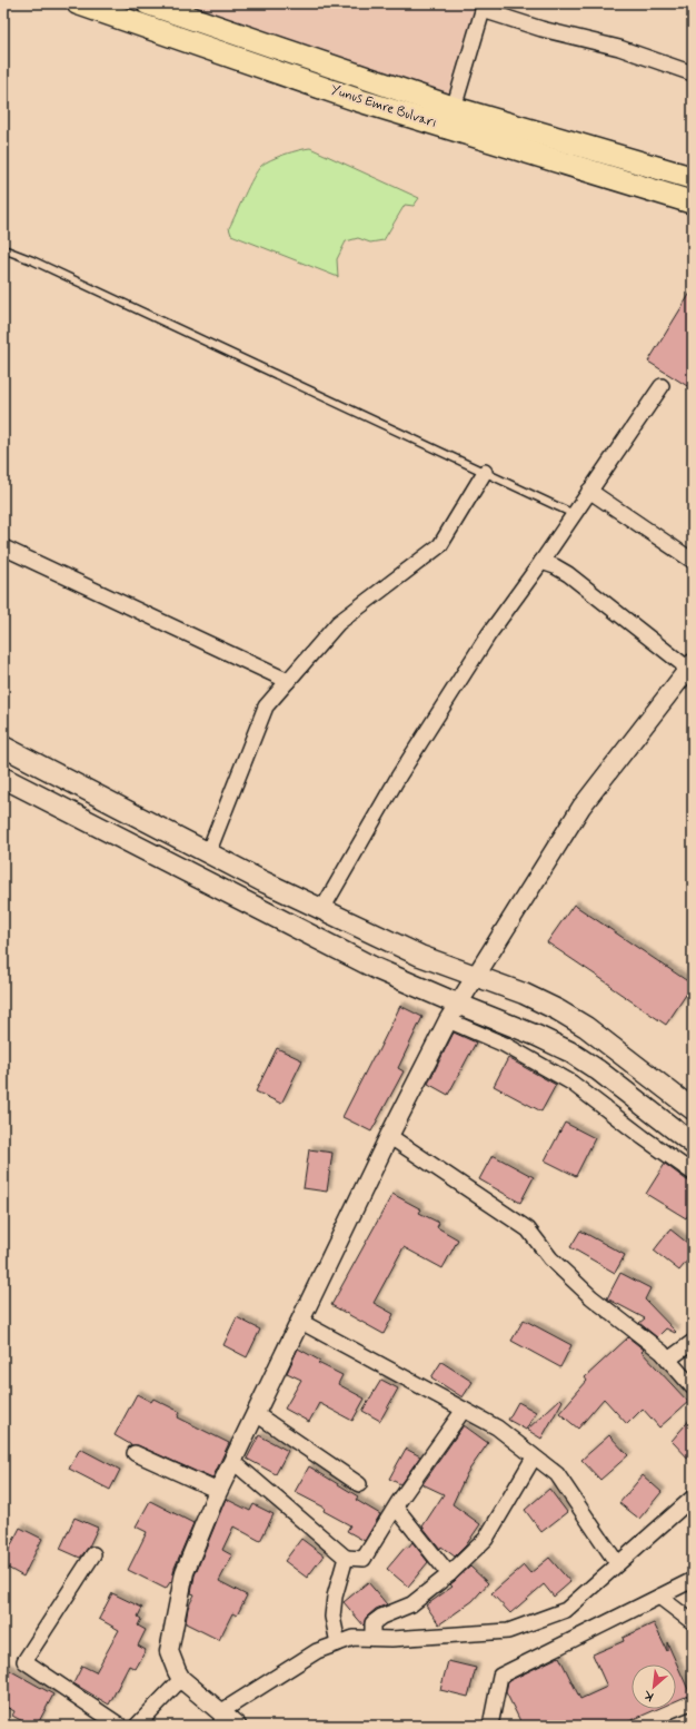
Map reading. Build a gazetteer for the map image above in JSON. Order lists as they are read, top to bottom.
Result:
{
  "streets": {
    "main road": ["Yunus Emre Bulvarı"]
  },
  "north": "bottom left"
}
